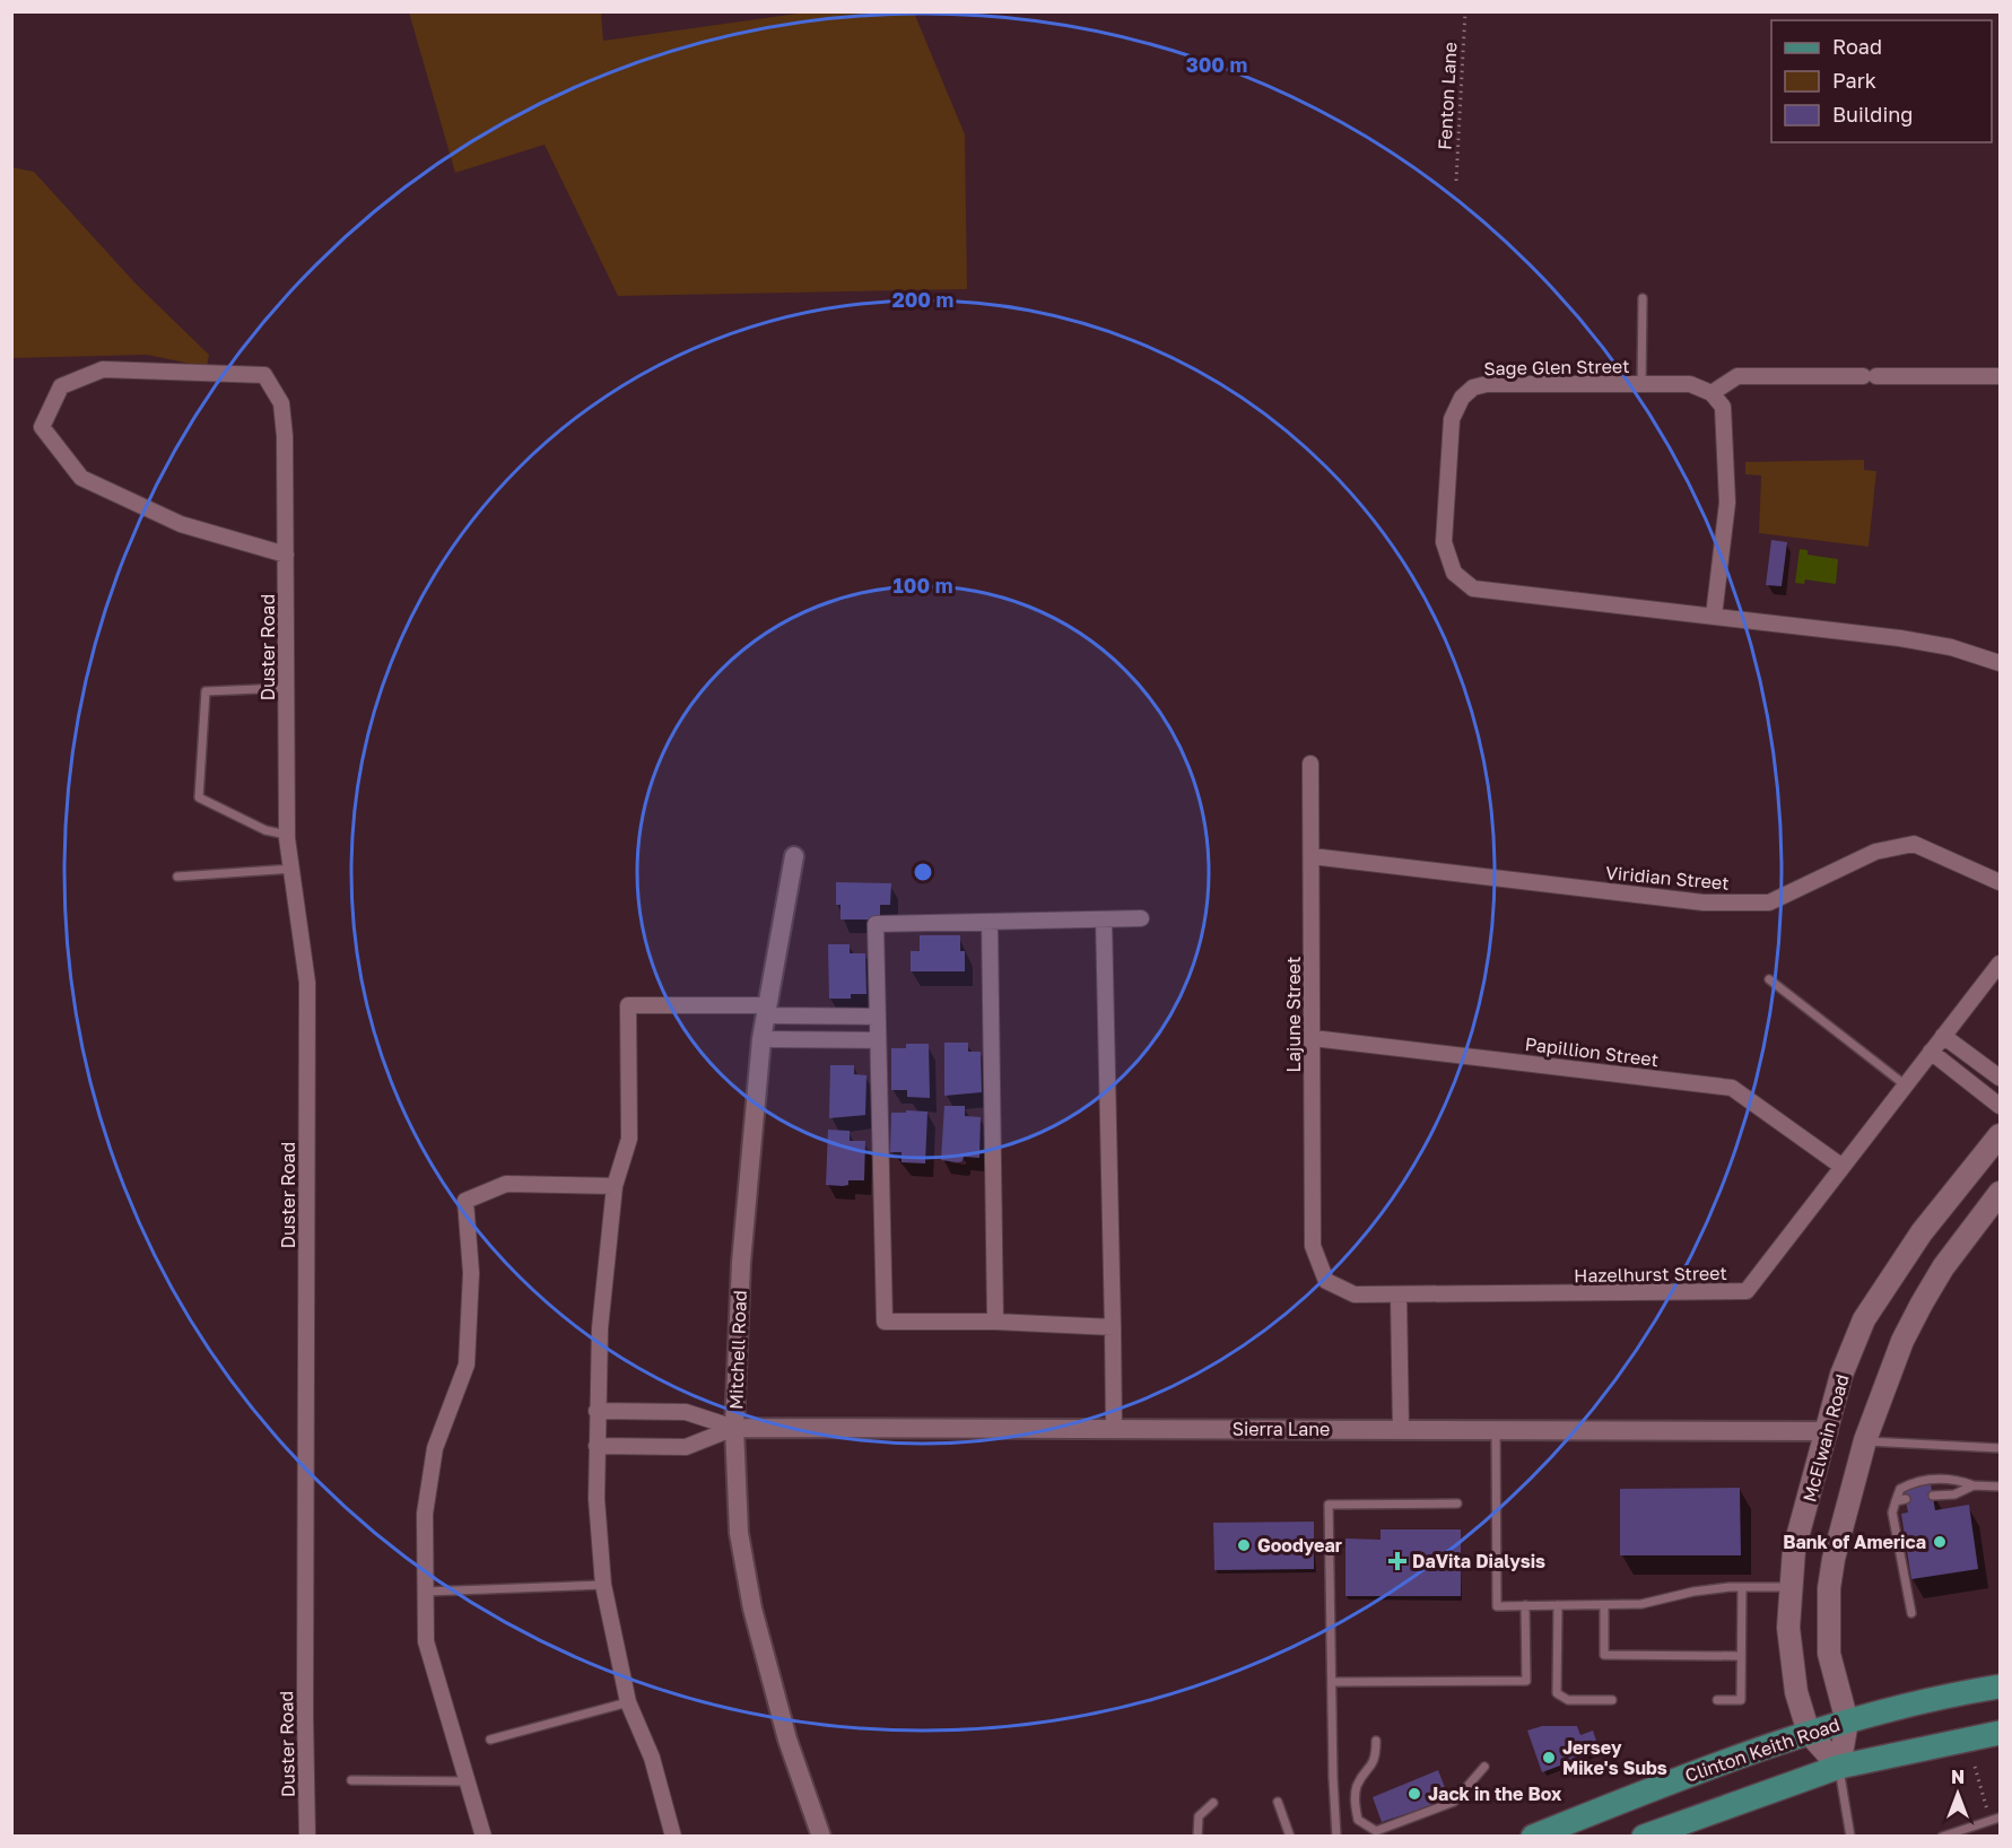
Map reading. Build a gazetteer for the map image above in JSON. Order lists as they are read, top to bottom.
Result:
{
  "streets": {
    "main road": ["McElwain Road", "Clinton Keith Road"],
    "street": [
      "Sage Glen Street",
      "Duster Road",
      "Viridian Street",
      "Lajune Street",
      "Papillion Street",
      "Hazelhurst Street",
      "Mitchell Road",
      "Sierra Lane"
    ],
    "path": ["Fenton Lane"]
  },
  "crossings": [
    ["Viridian Street", "Lajune Street"],
    ["Lajune Street", "Papillion Street"],
    ["Lajune Street", "Hazelhurst Street"],
    ["Papillion Street", "Hazelhurst Street"],
    ["Mitchell Road", "Sierra Lane"],
    ["Sierra Lane", "McElwain Road"],
    ["McElwain Road", "Clinton Keith Road"]
  ],
  "places": {
    "other": [
      "Bank of America",
      "Goodyear",
      "Jersey Mike's Subs",
      "Jack in the Box"
    ],
    "health": ["DaVita Dialysis"]
  },
  "legend": ["Road", "Park", "Building"],
  "north": "top",
  "rings": ["300 m", "200 m", "100 m"]
}
